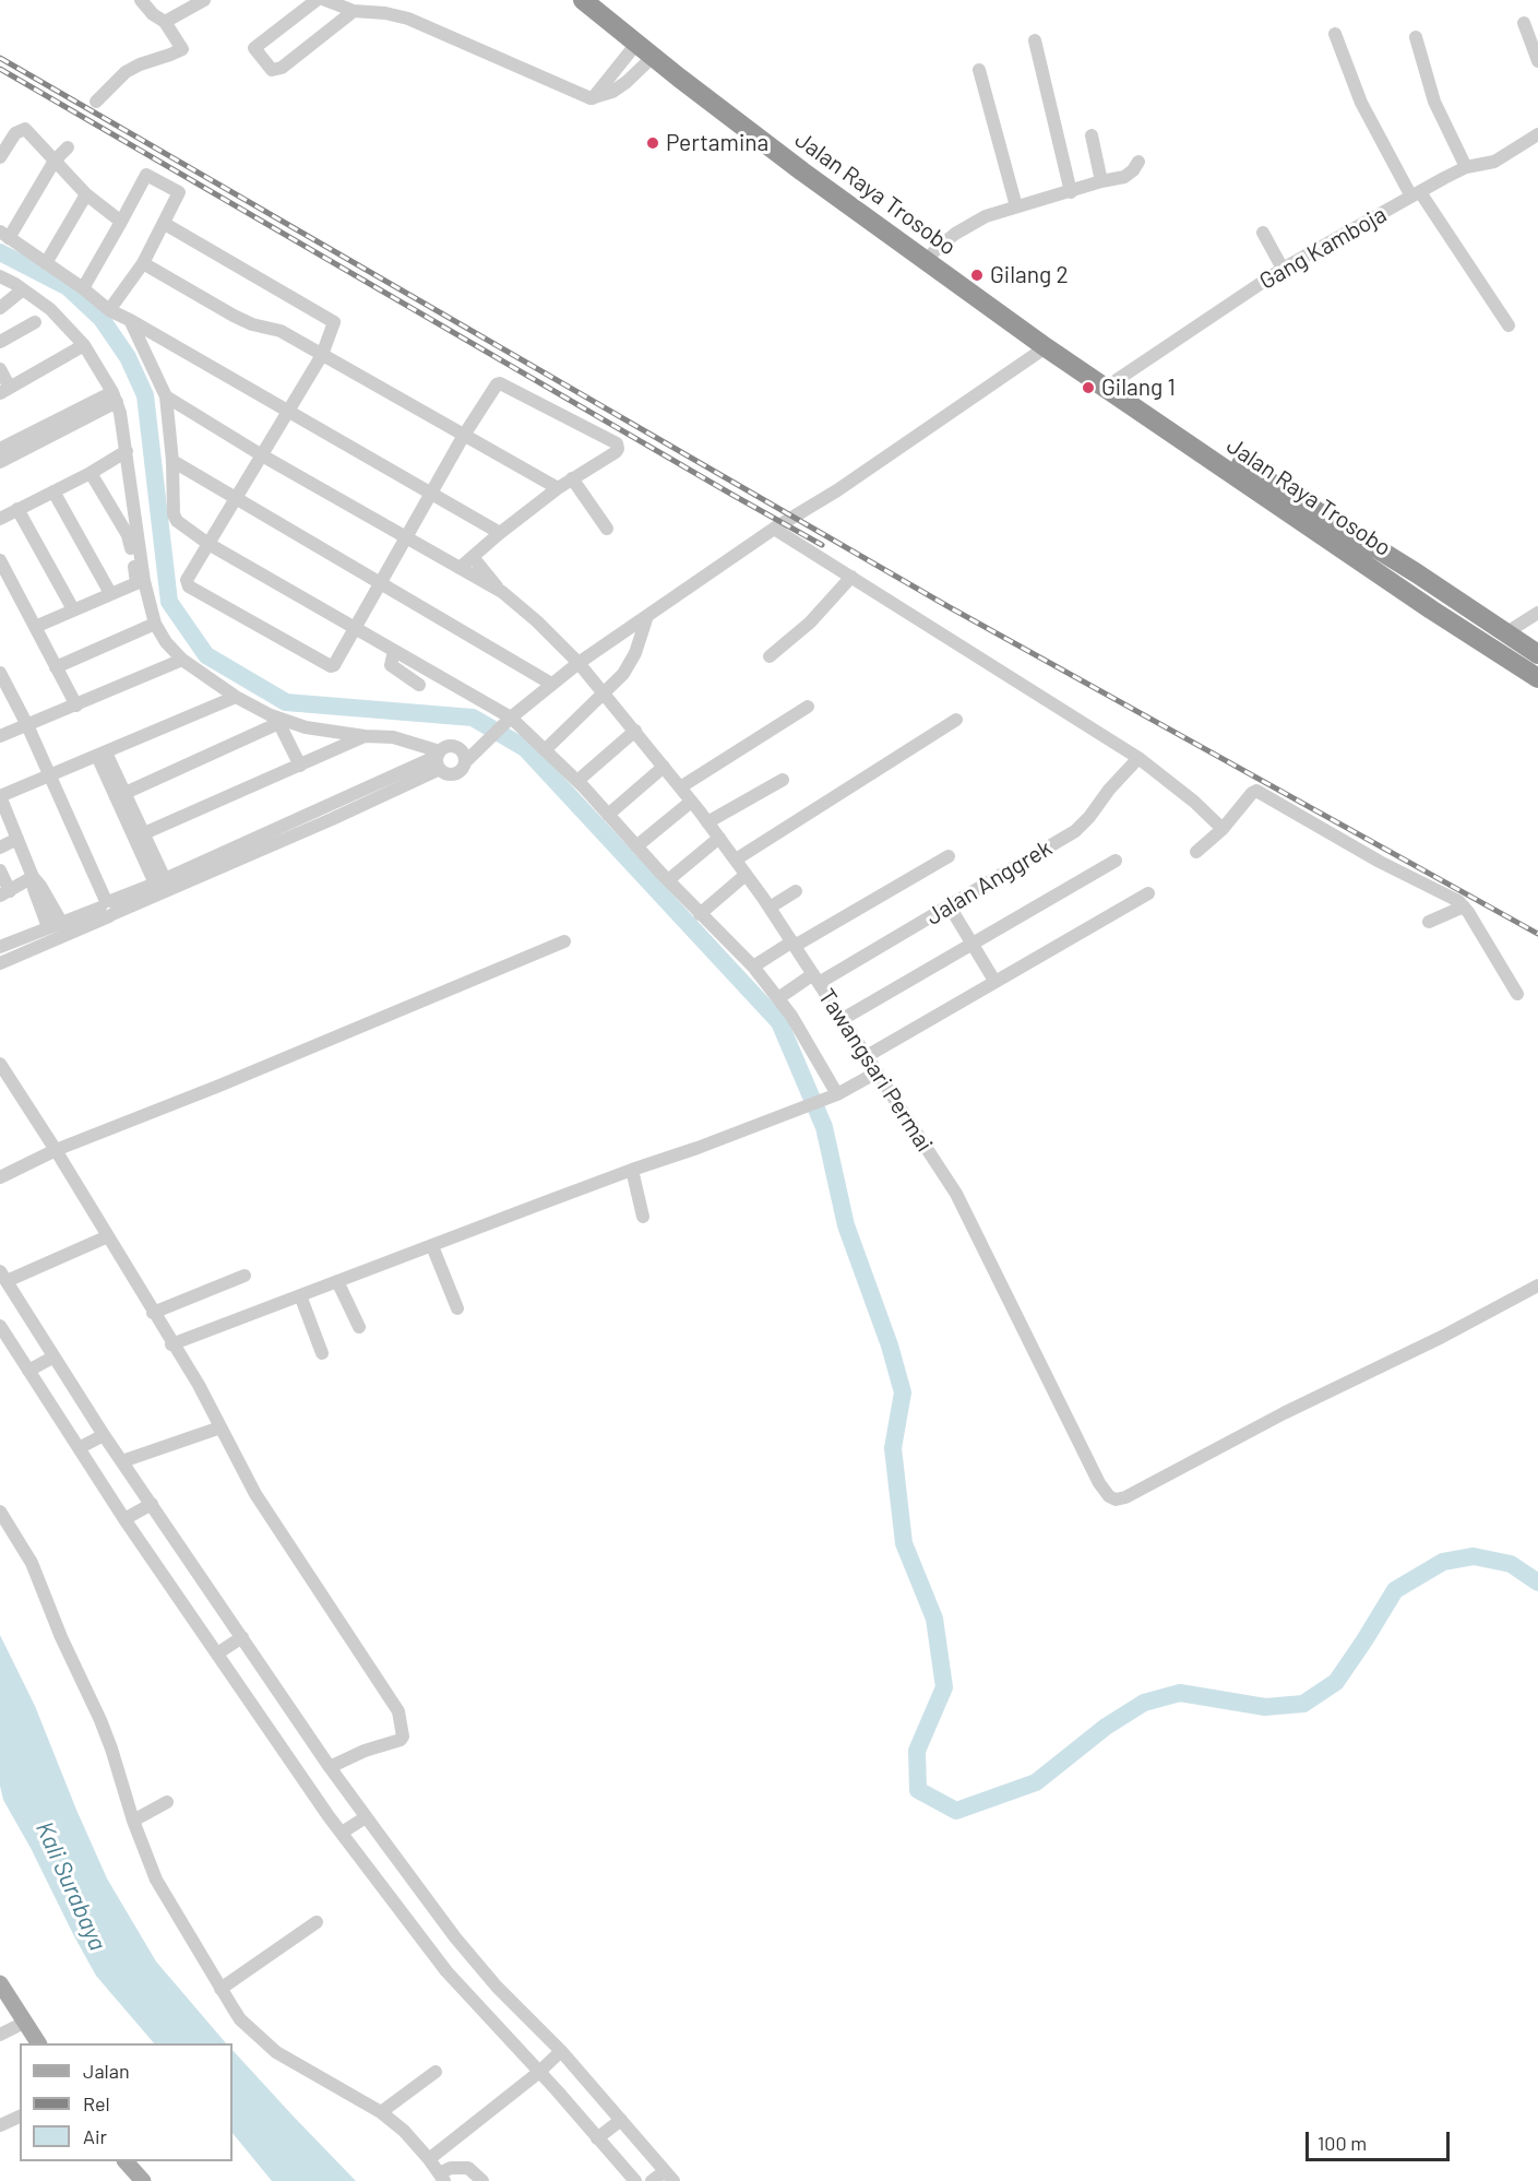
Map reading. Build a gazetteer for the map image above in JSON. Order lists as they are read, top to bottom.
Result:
{
  "streets": {
    "highway": ["Jalan Raya Trosobo"],
    "street": ["Gang Kamboja", "Jalan Anggrek", "Tawangsari Permai"]
  },
  "crossings": [
    ["Jalan Raya Trosobo", "Gang Kamboja"],
    ["Jalan Anggrek", "Tawangsari Permai"]
  ],
  "water": ["Kali Surabaya"],
  "places": ["Pertamina", "Gilang 2", "Gilang 1"],
  "legend": ["Jalan", "Rel", "Air"],
  "scale_bar": "100 m"
}
